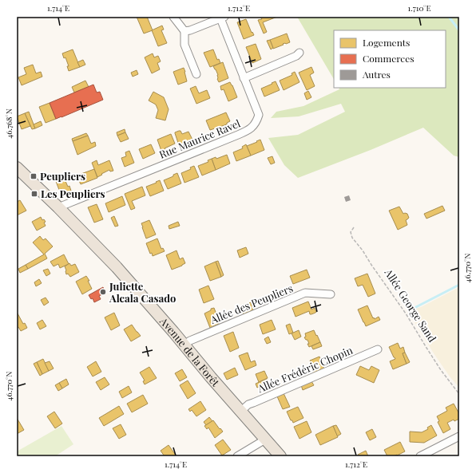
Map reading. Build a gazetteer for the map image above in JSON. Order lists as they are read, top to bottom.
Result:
{
  "streets": {
    "main road": ["Avenue de la Forêt"],
    "street": ["Rue Maurice Ravel", "Allée des Peupliers", "Allée Frédéric Chopin"],
    "path": ["Allée George Sand"]
  },
  "crossings": [
    ["Rue Maurice Ravel", "Avenue de la Forêt"],
    ["Allée des Peupliers", "Avenue de la Forêt"],
    ["Avenue de la Forêt", "Allée Frédéric Chopin"]
  ],
  "places": {
    "transit": ["Peupliers", "Les Peupliers"],
    "other": ["Juliette Alcala Casado"]
  },
  "legend": ["Logements", "Commerces", "Autres"],
  "coordinates": [
    "1.714°E",
    "1.712°E",
    "1.710°E",
    "46.768°N",
    "46.770°N"
  ]
}
